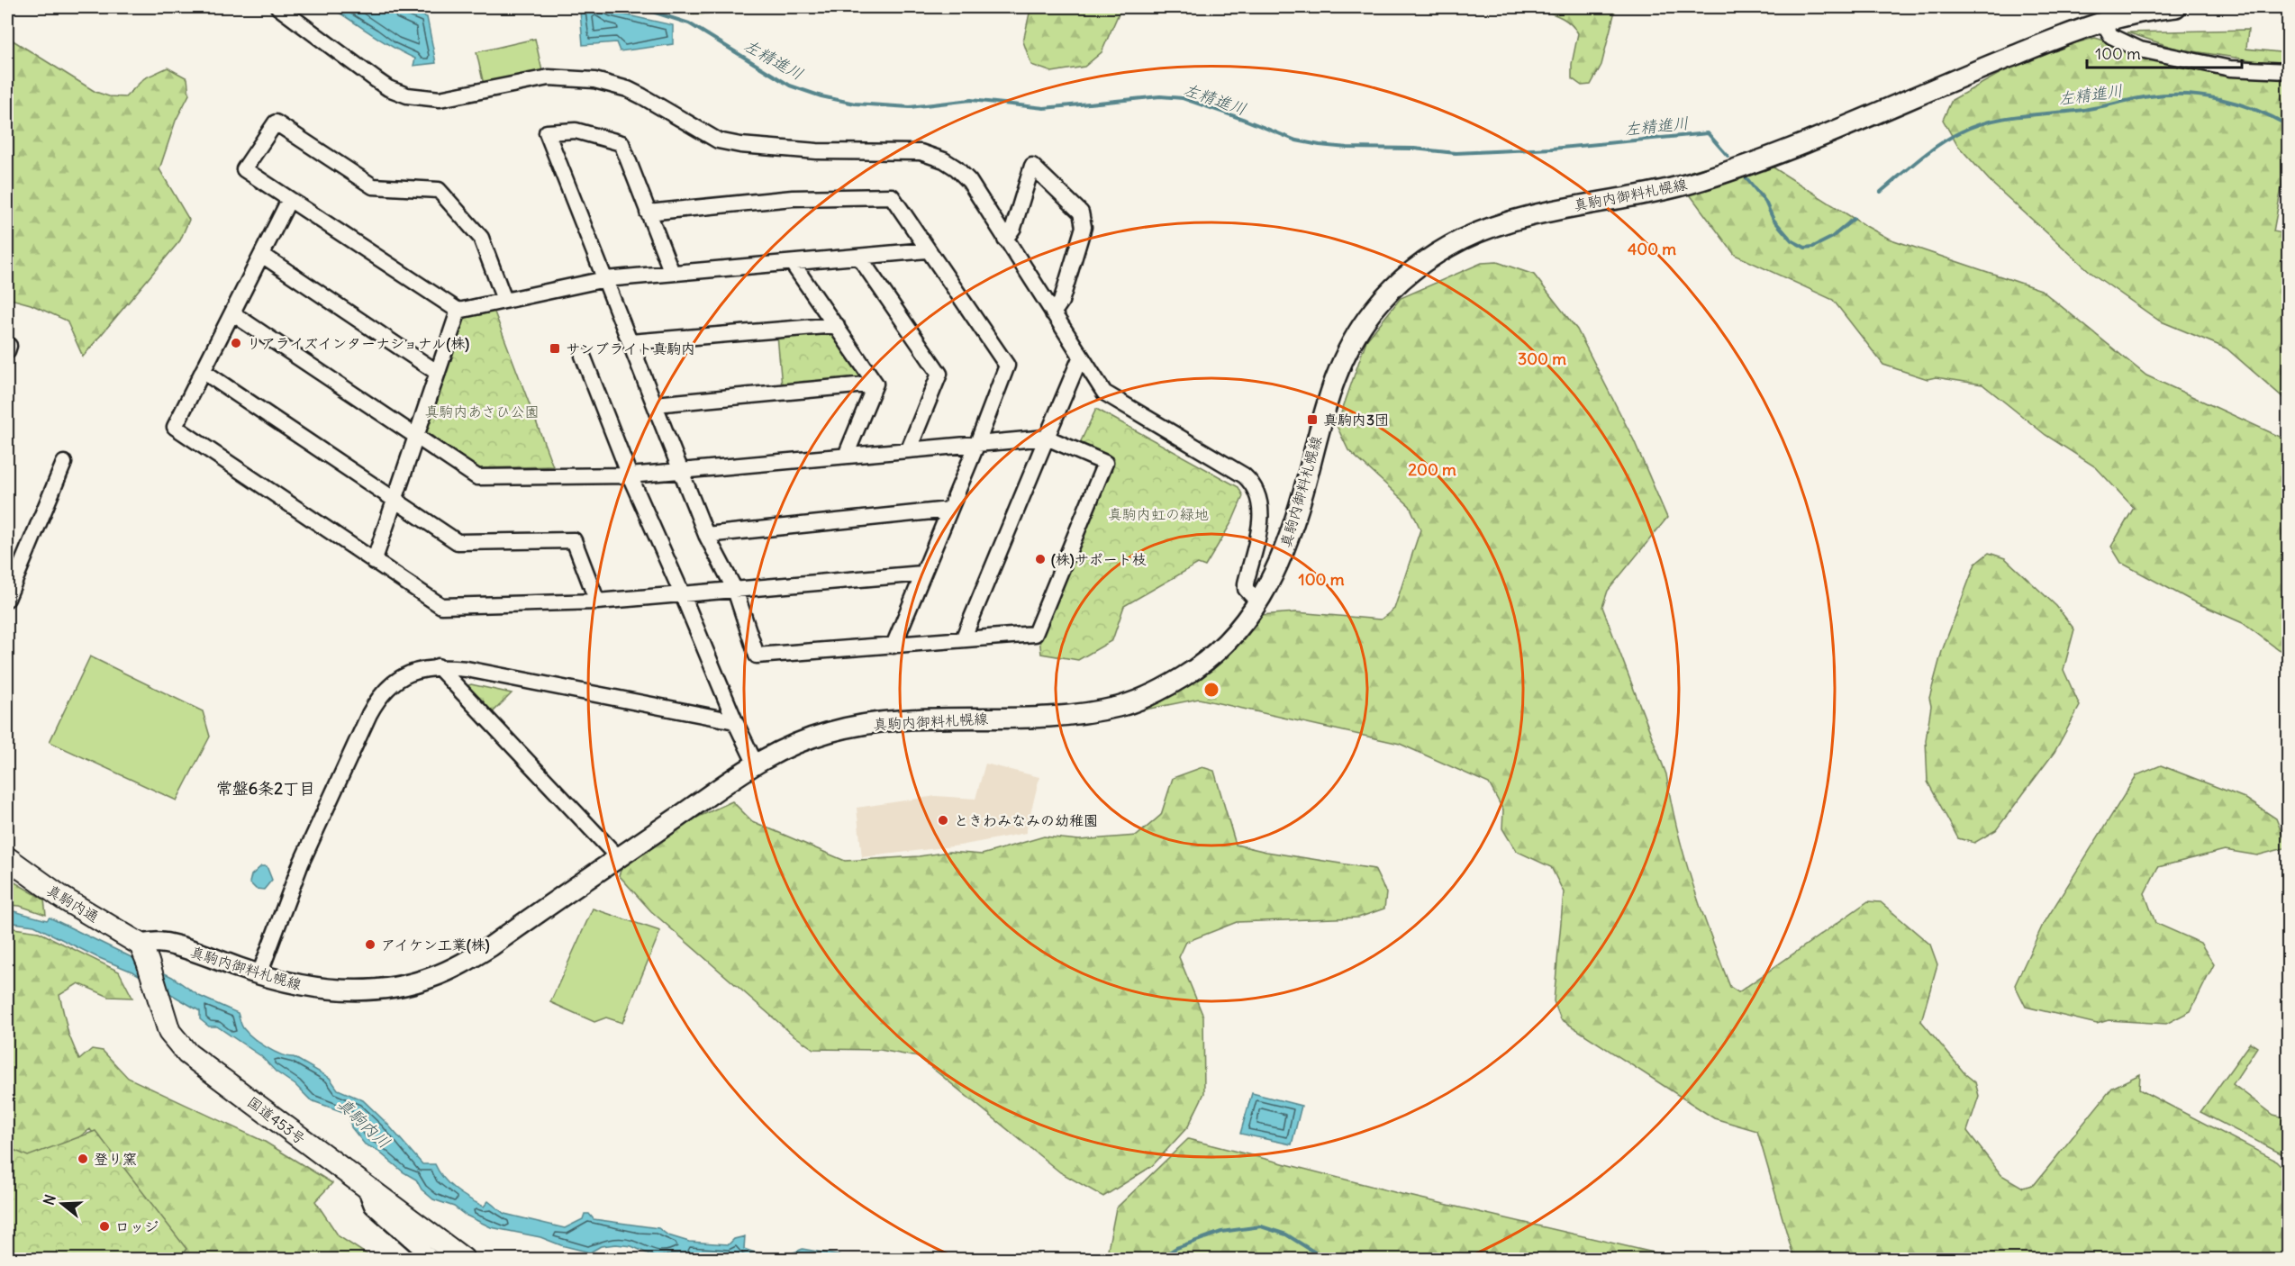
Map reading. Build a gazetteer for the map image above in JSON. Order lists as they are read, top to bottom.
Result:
{
  "streets": {
    "highway": ["真駒内通", "国道453号"],
    "main road": ["真駒内御料札幌線"]
  },
  "crossings": [
    ["真駒内御料札幌線", "真駒内通"],
    ["真駒内御料札幌線", "国道453号"],
    ["真駒内通", "国道453号"]
  ],
  "districts": ["常盤6条2丁目"],
  "water": ["左精進川", "真駒内川"],
  "parks": ["真駒内あさひ公園", "真駒内虹の緑地"],
  "places": {
    "other": [
      "リアライズインターナショナル(株)",
      "(株)サポート枝",
      "ときわみなみの幼稚園",
      "アイケン工業(株)",
      "登り窯",
      "ロッジ"
    ],
    "transit": ["サンブライト真駒内", "真駒内3団"]
  },
  "scale_bar": "100 m",
  "north": "left",
  "rings": [
    "400 m",
    "300 m",
    "200 m",
    "100 m"
  ]
}
